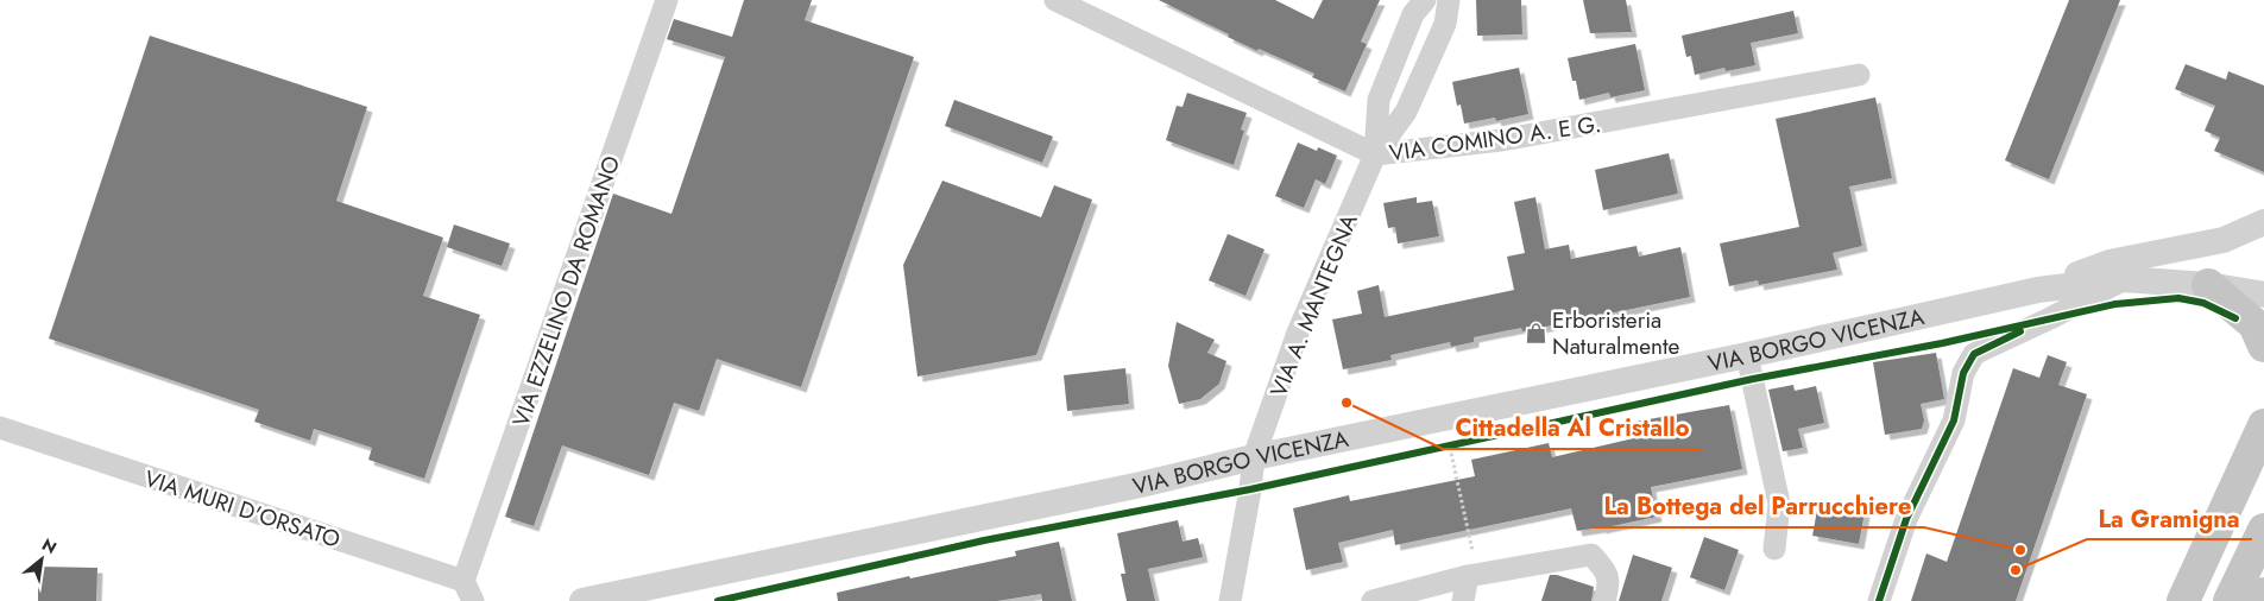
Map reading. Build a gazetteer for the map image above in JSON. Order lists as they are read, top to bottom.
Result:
{
  "streets": {
    "street": [
      "VIA COMINO A. E G.",
      "VIA EZZELINO DA ROMANO",
      "VIA A. MANTEGNA",
      "VIA BORGO VICENZA",
      "VIA MURI D'ORSATO"
    ]
  },
  "crossings": [
    ["VIA COMINO A. E G.", "VIA A. MANTEGNA"],
    ["VIA EZZELINO DA ROMANO", "VIA MURI D'ORSATO"],
    ["VIA A. MANTEGNA", "VIA BORGO VICENZA"]
  ],
  "places": {
    "shop": ["Erboristeria Naturalmente"],
    "other": ["Cittadella Al Cristallo", "La Bottega del Parrucchiere", "La Gramigna"]
  },
  "north": "top right"
}
